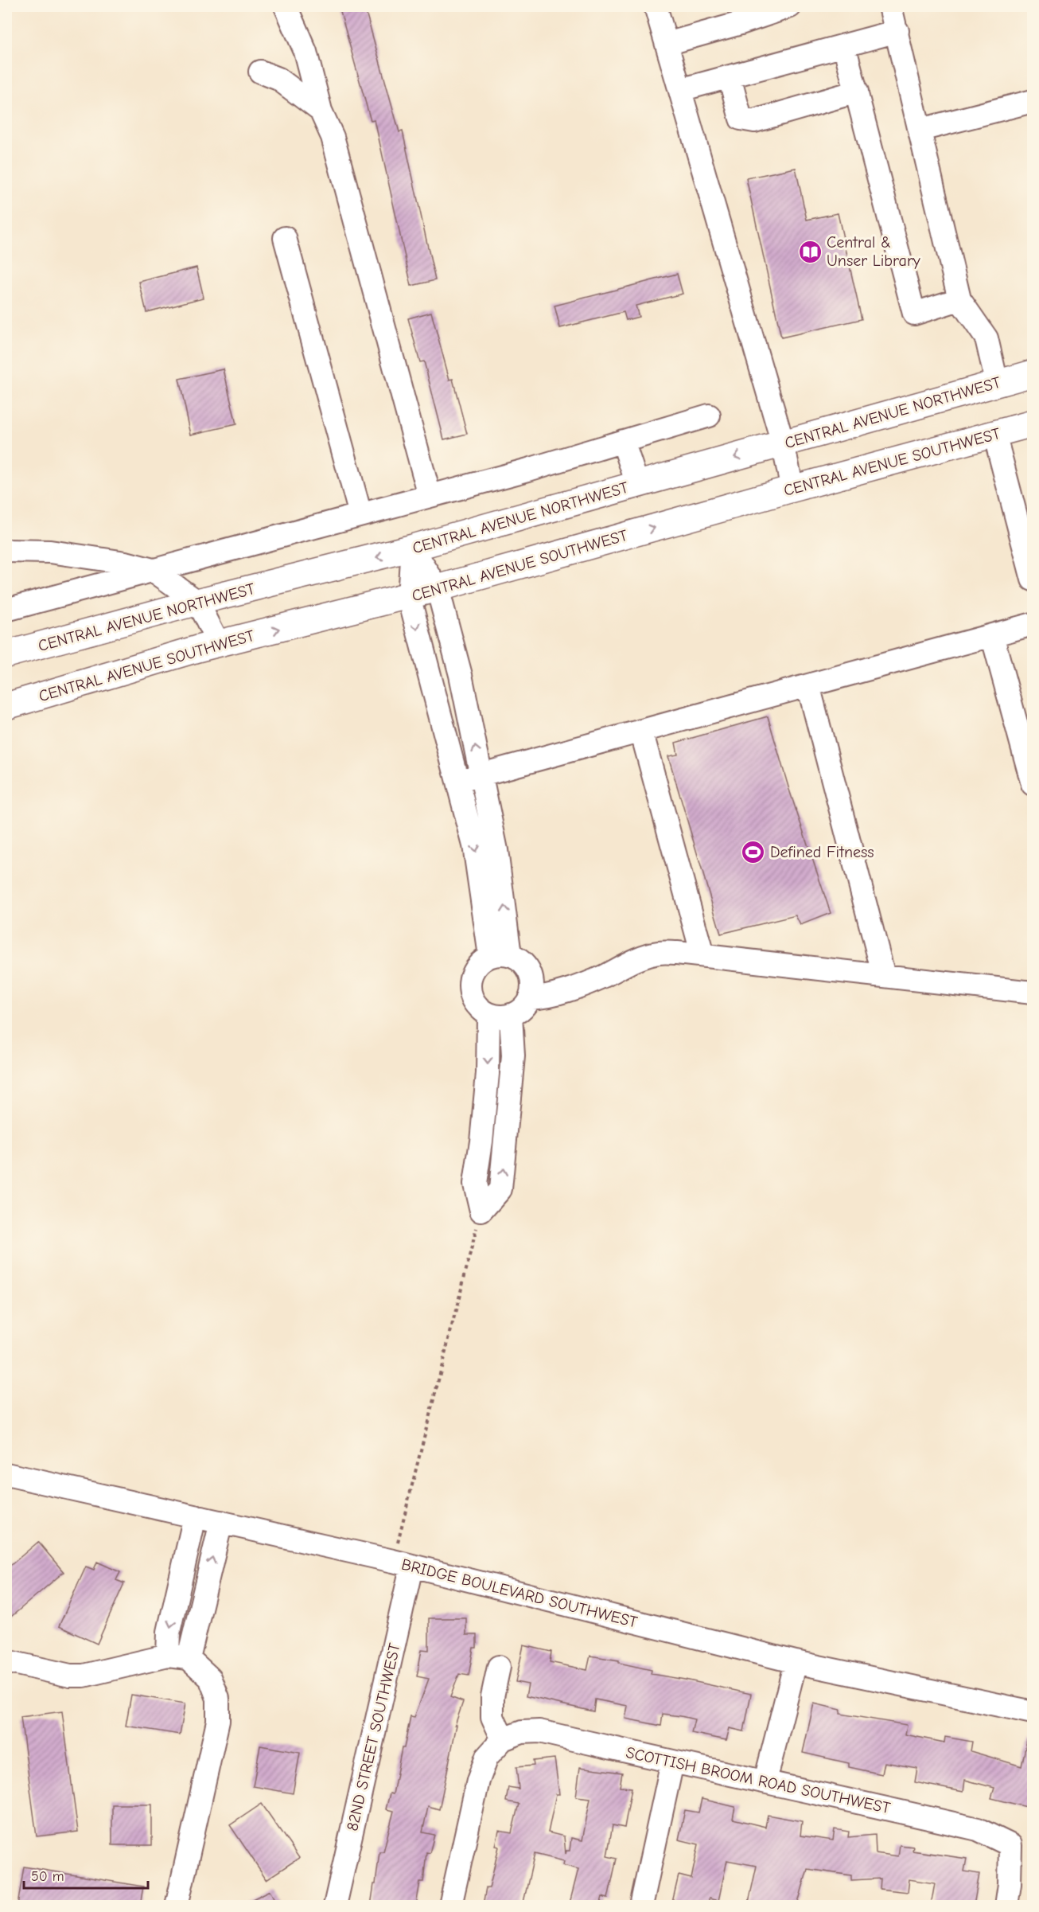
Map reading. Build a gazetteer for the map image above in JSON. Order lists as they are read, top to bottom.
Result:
{
  "streets": {
    "main road": ["CENTRAL AVENUE NORTHWEST", "CENTRAL AVENUE SOUTHWEST"],
    "street": ["BRIDGE BOULEVARD SOUTHWEST", "82ND STREET SOUTHWEST", "SCOTTISH BROOM ROAD SOUTHWEST"]
  },
  "crossings": [
    ["BRIDGE BOULEVARD SOUTHWEST", "82ND STREET SOUTHWEST"]
  ],
  "one_way": ["CENTRAL AVENUE SOUTHWEST"],
  "places": {
    "library": ["Central & Unser Library"],
    "sports": ["Defined Fitness"]
  },
  "scale_bar": "50 m"
}
